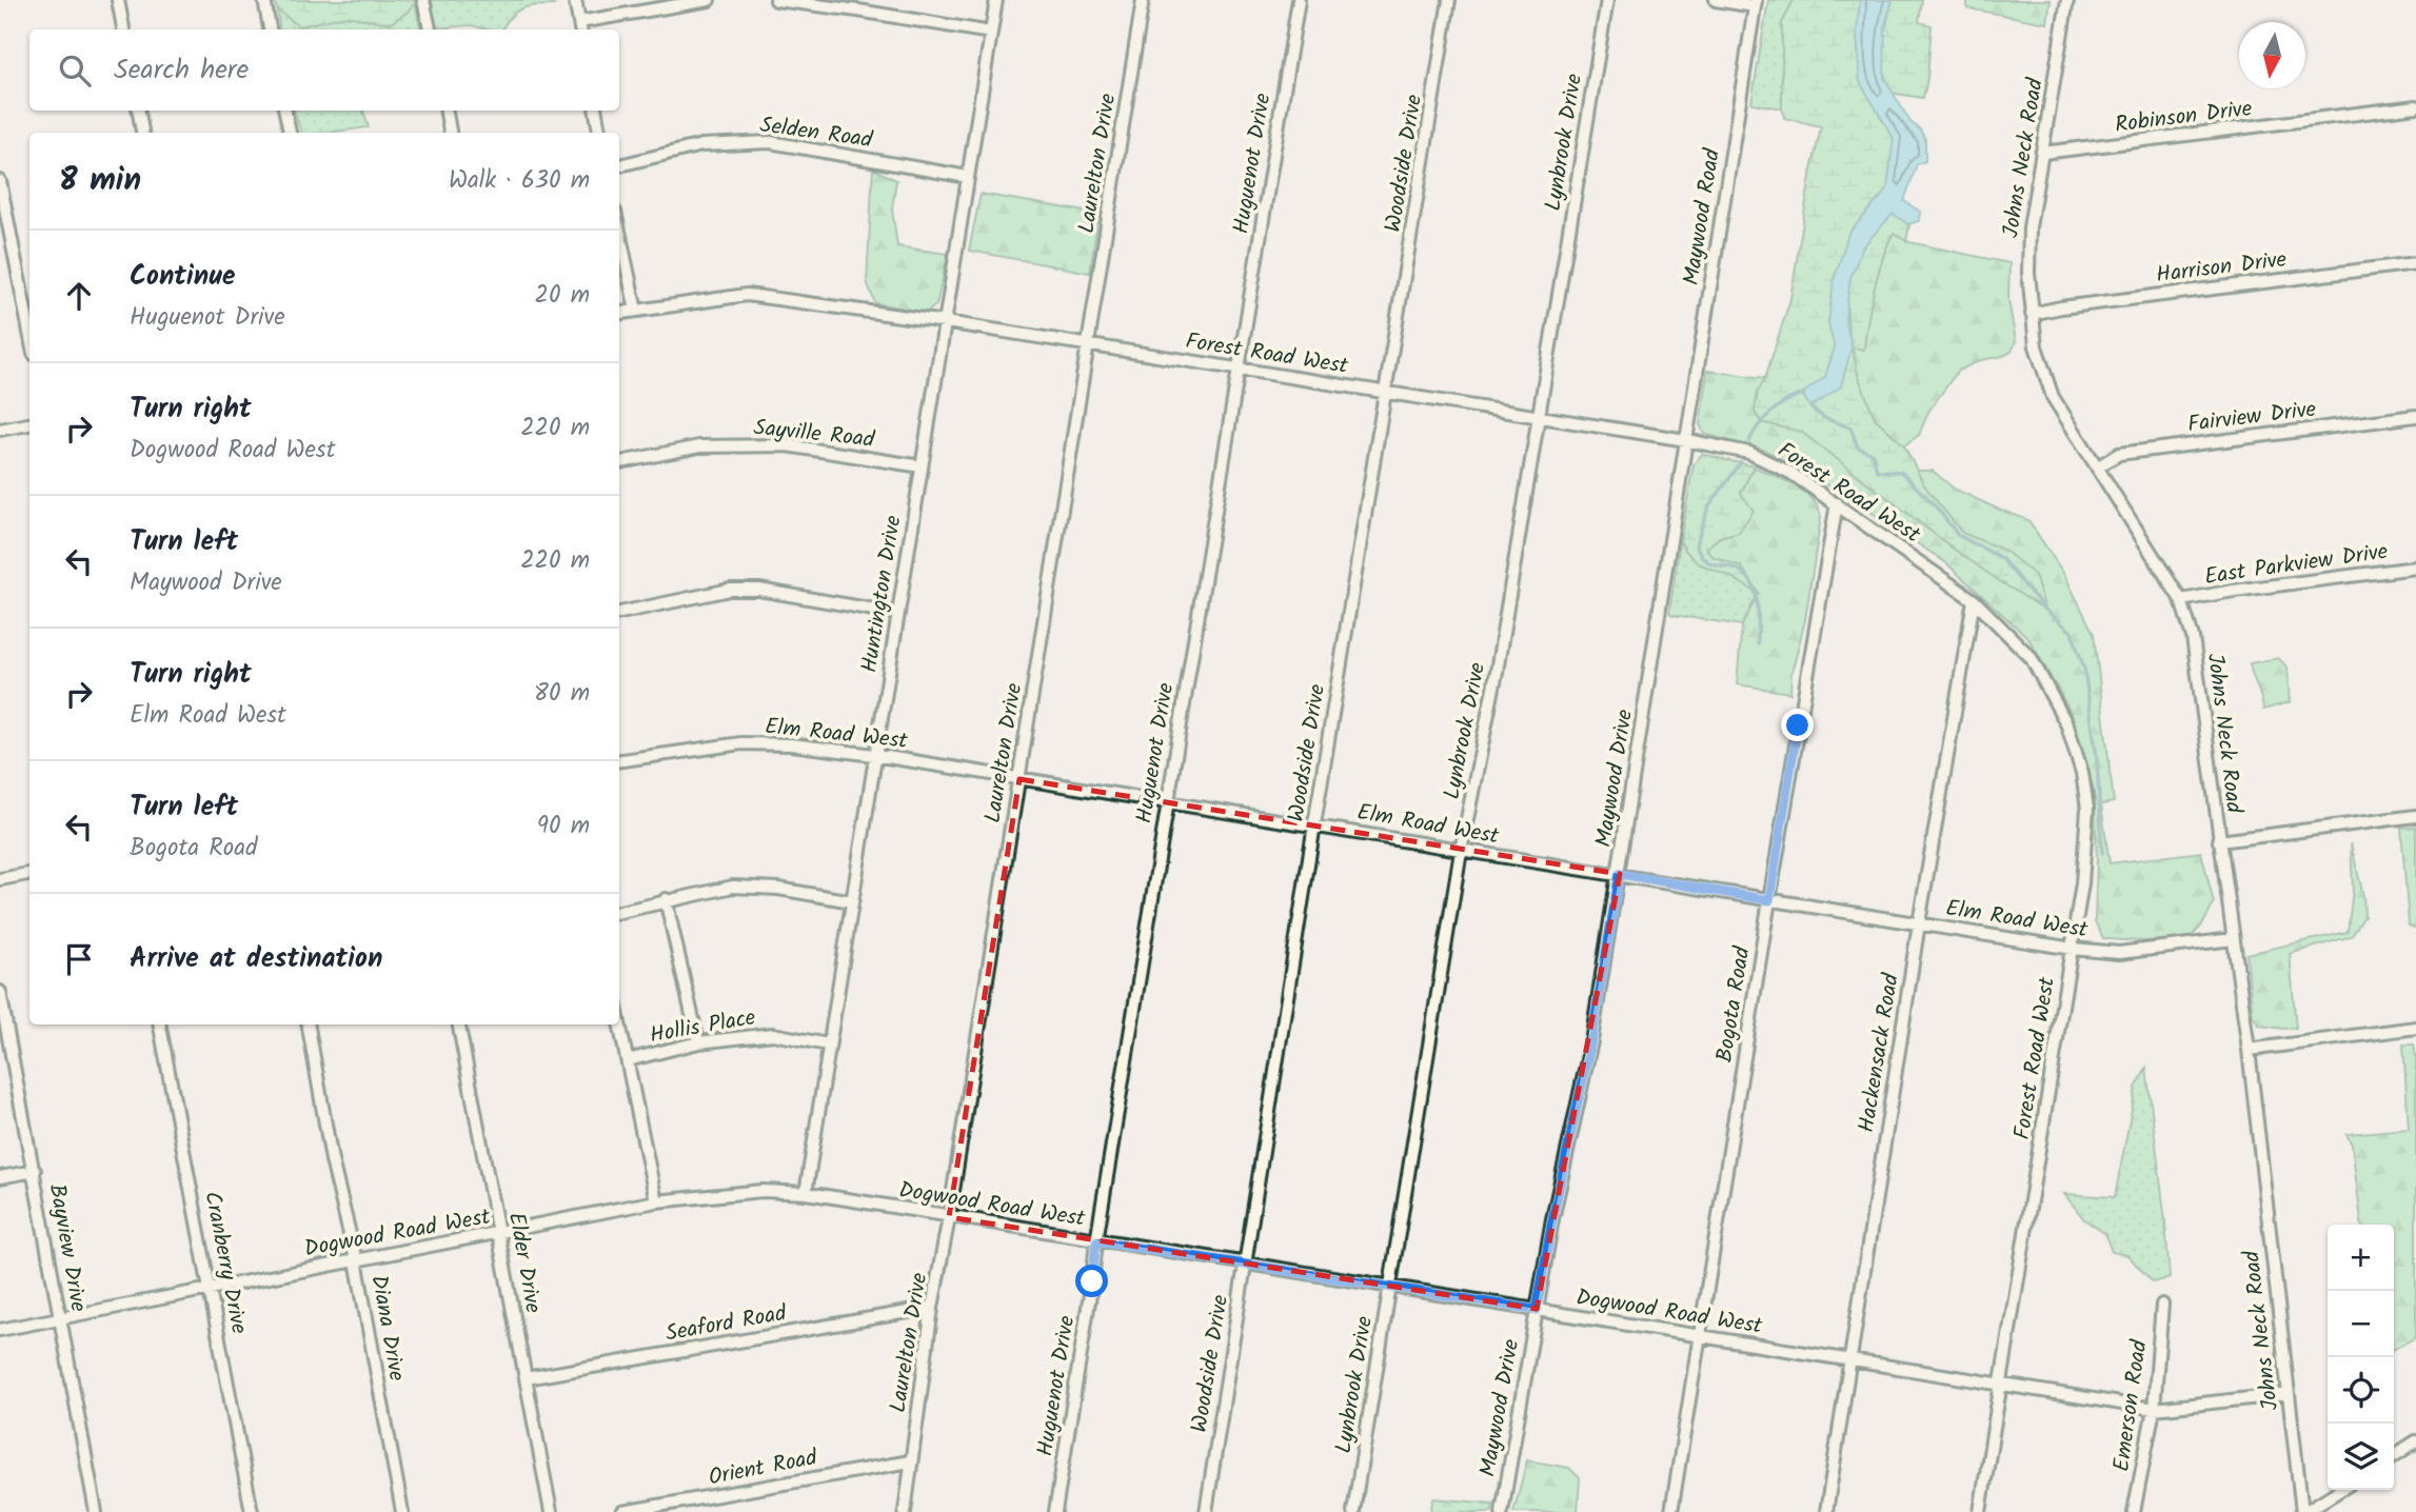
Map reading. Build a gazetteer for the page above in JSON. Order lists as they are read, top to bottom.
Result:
{
  "streets": {
    "street": [
      "Robinson Drive",
      "Selden Road",
      "Lynbrook Drive",
      "Johns Neck Road",
      "Laurelton Drive",
      "Huguenot Drive",
      "Woodside Drive",
      "Maywood Road",
      "Harrison Drive",
      "Forest Road West",
      "Fairview Drive",
      "Sayville Road",
      "East Parkview Drive",
      "Huntington Drive",
      "Elm Road West",
      "Maywood Drive",
      "Bogota Road",
      "Hollis Place",
      "Hackensack Road",
      "Dogwood Road West",
      "Bayview Drive",
      "Cranberry Drive",
      "Elder Drive",
      "Seaford Road",
      "Diana Drive",
      "Emerson Road",
      "Orient Road"
    ]
  },
  "crossings": [
    ["Robinson Drive", "Johns Neck Road"],
    ["Selden Road", "Huntington Drive"],
    ["Lynbrook Drive", "Forest Road West"],
    ["Lynbrook Drive", "Elm Road West"],
    ["Lynbrook Drive", "Dogwood Road West"],
    ["Johns Neck Road", "Harrison Drive"],
    ["Johns Neck Road", "Fairview Drive"],
    ["Johns Neck Road", "East Parkview Drive"],
    ["Johns Neck Road", "Elm Road West"],
    ["Johns Neck Road", "Dogwood Road West"],
    ["Laurelton Drive", "Forest Road West"],
    ["Laurelton Drive", "Elm Road West"],
    ["Laurelton Drive", "Dogwood Road West"],
    ["Laurelton Drive", "Seaford Road"],
    ["Laurelton Drive", "Orient Road"],
    ["Huguenot Drive", "Forest Road West"],
    ["Huguenot Drive", "Elm Road West"],
    ["Huguenot Drive", "Dogwood Road West"],
    ["Woodside Drive", "Forest Road West"],
    ["Woodside Drive", "Elm Road West"],
    ["Woodside Drive", "Dogwood Road West"],
    ["Maywood Road", "Forest Road West"],
    ["Maywood Road", "Maywood Drive"],
    ["Forest Road West", "Huntington Drive"],
    ["Forest Road West", "Elm Road West"],
    ["Forest Road West", "Maywood Drive"],
    ["Forest Road West", "Bogota Road"],
    ["Forest Road West", "Hackensack Road"],
    ["Forest Road West", "Dogwood Road West"],
    ["Sayville Road", "Huntington Drive"],
    ["Huntington Drive", "Elm Road West"],
    ["Huntington Drive", "Hollis Place"],
    ["Huntington Drive", "Dogwood Road West"],
    ["Elm Road West", "Maywood Drive"],
    ["Elm Road West", "Bogota Road"],
    ["Elm Road West", "Hackensack Road"],
    ["Maywood Drive", "Dogwood Road West"],
    ["Bogota Road", "Dogwood Road West"],
    ["Hackensack Road", "Dogwood Road West"],
    ["Dogwood Road West", "Bayview Drive"],
    ["Dogwood Road West", "Cranberry Drive"],
    ["Dogwood Road West", "Elder Drive"],
    ["Dogwood Road West", "Diana Drive"],
    ["Dogwood Road West", "Emerson Road"],
    ["Elder Drive", "Seaford Road"]
  ],
  "north": "bottom",
  "page": {
    "search": "Search here",
    "heading": ["8 min", "Walk · 630 m"],
    "list": [
      ["Continue", "Huguenot Drive", "20 m"],
      ["Turn right", "Dogwood Road West", "220 m"],
      ["Turn left", "Maywood Drive", "220 m"],
      ["Turn right", "Elm Road West", "80 m"],
      ["Turn left", "Bogota Road", "90 m"],
      "Arrive at destination"
    ],
    "map_buttons": ["+", "−"]
  }
}
